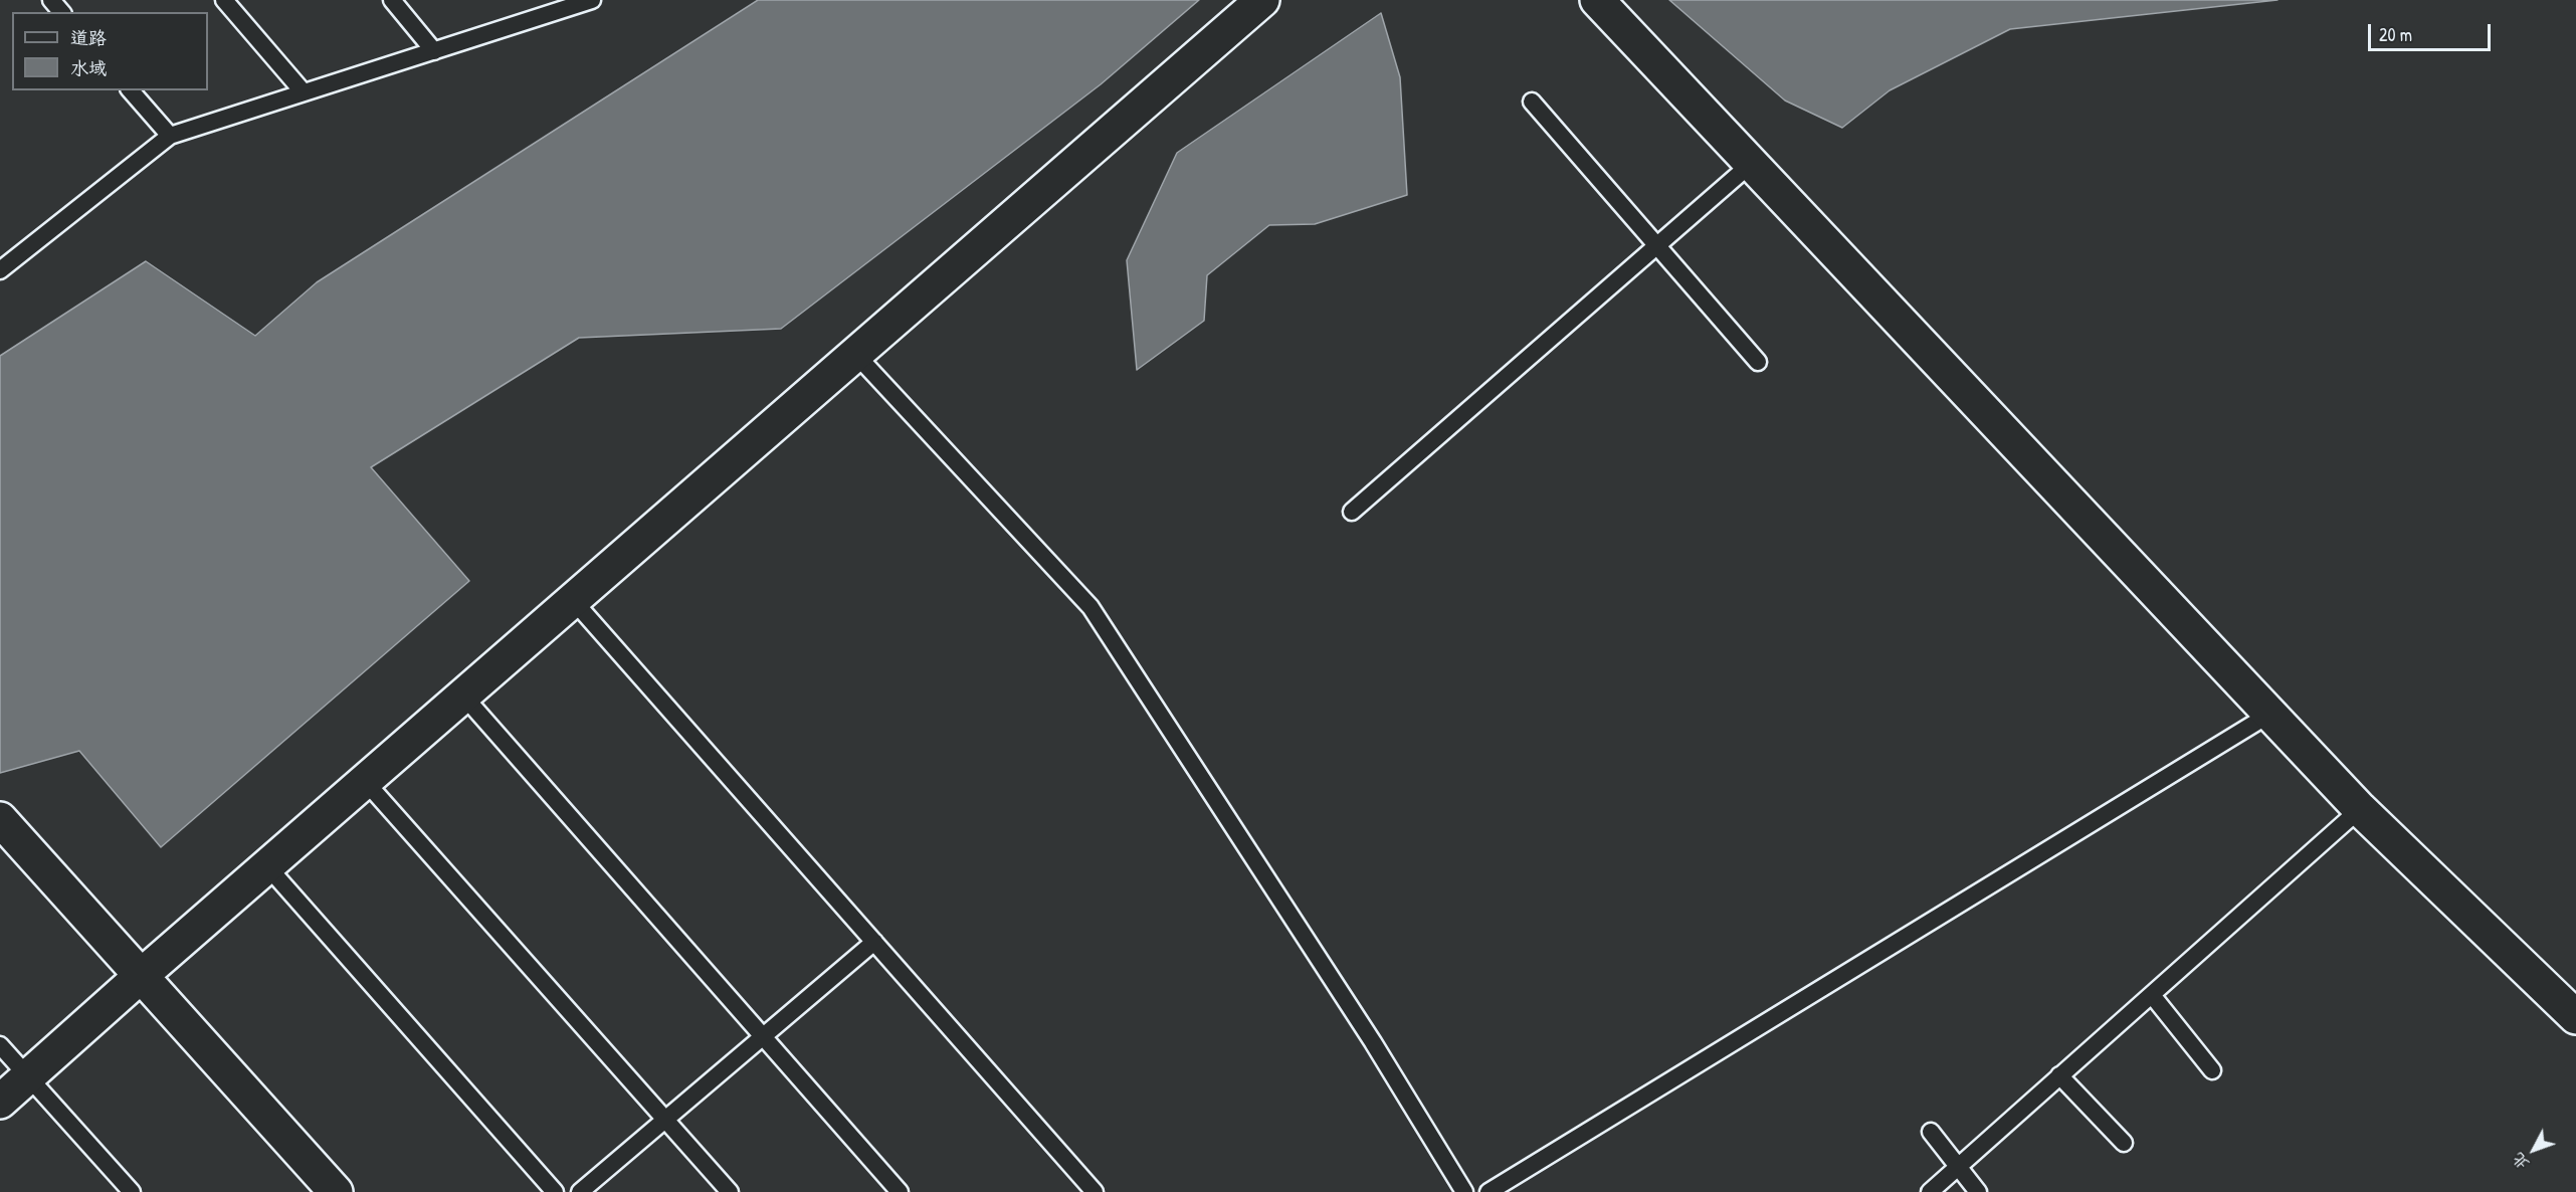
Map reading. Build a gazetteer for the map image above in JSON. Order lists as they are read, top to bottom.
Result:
{
  "legend": ["道路", "水域"],
  "scale_bar": "20 m",
  "north": "bottom left"
}
